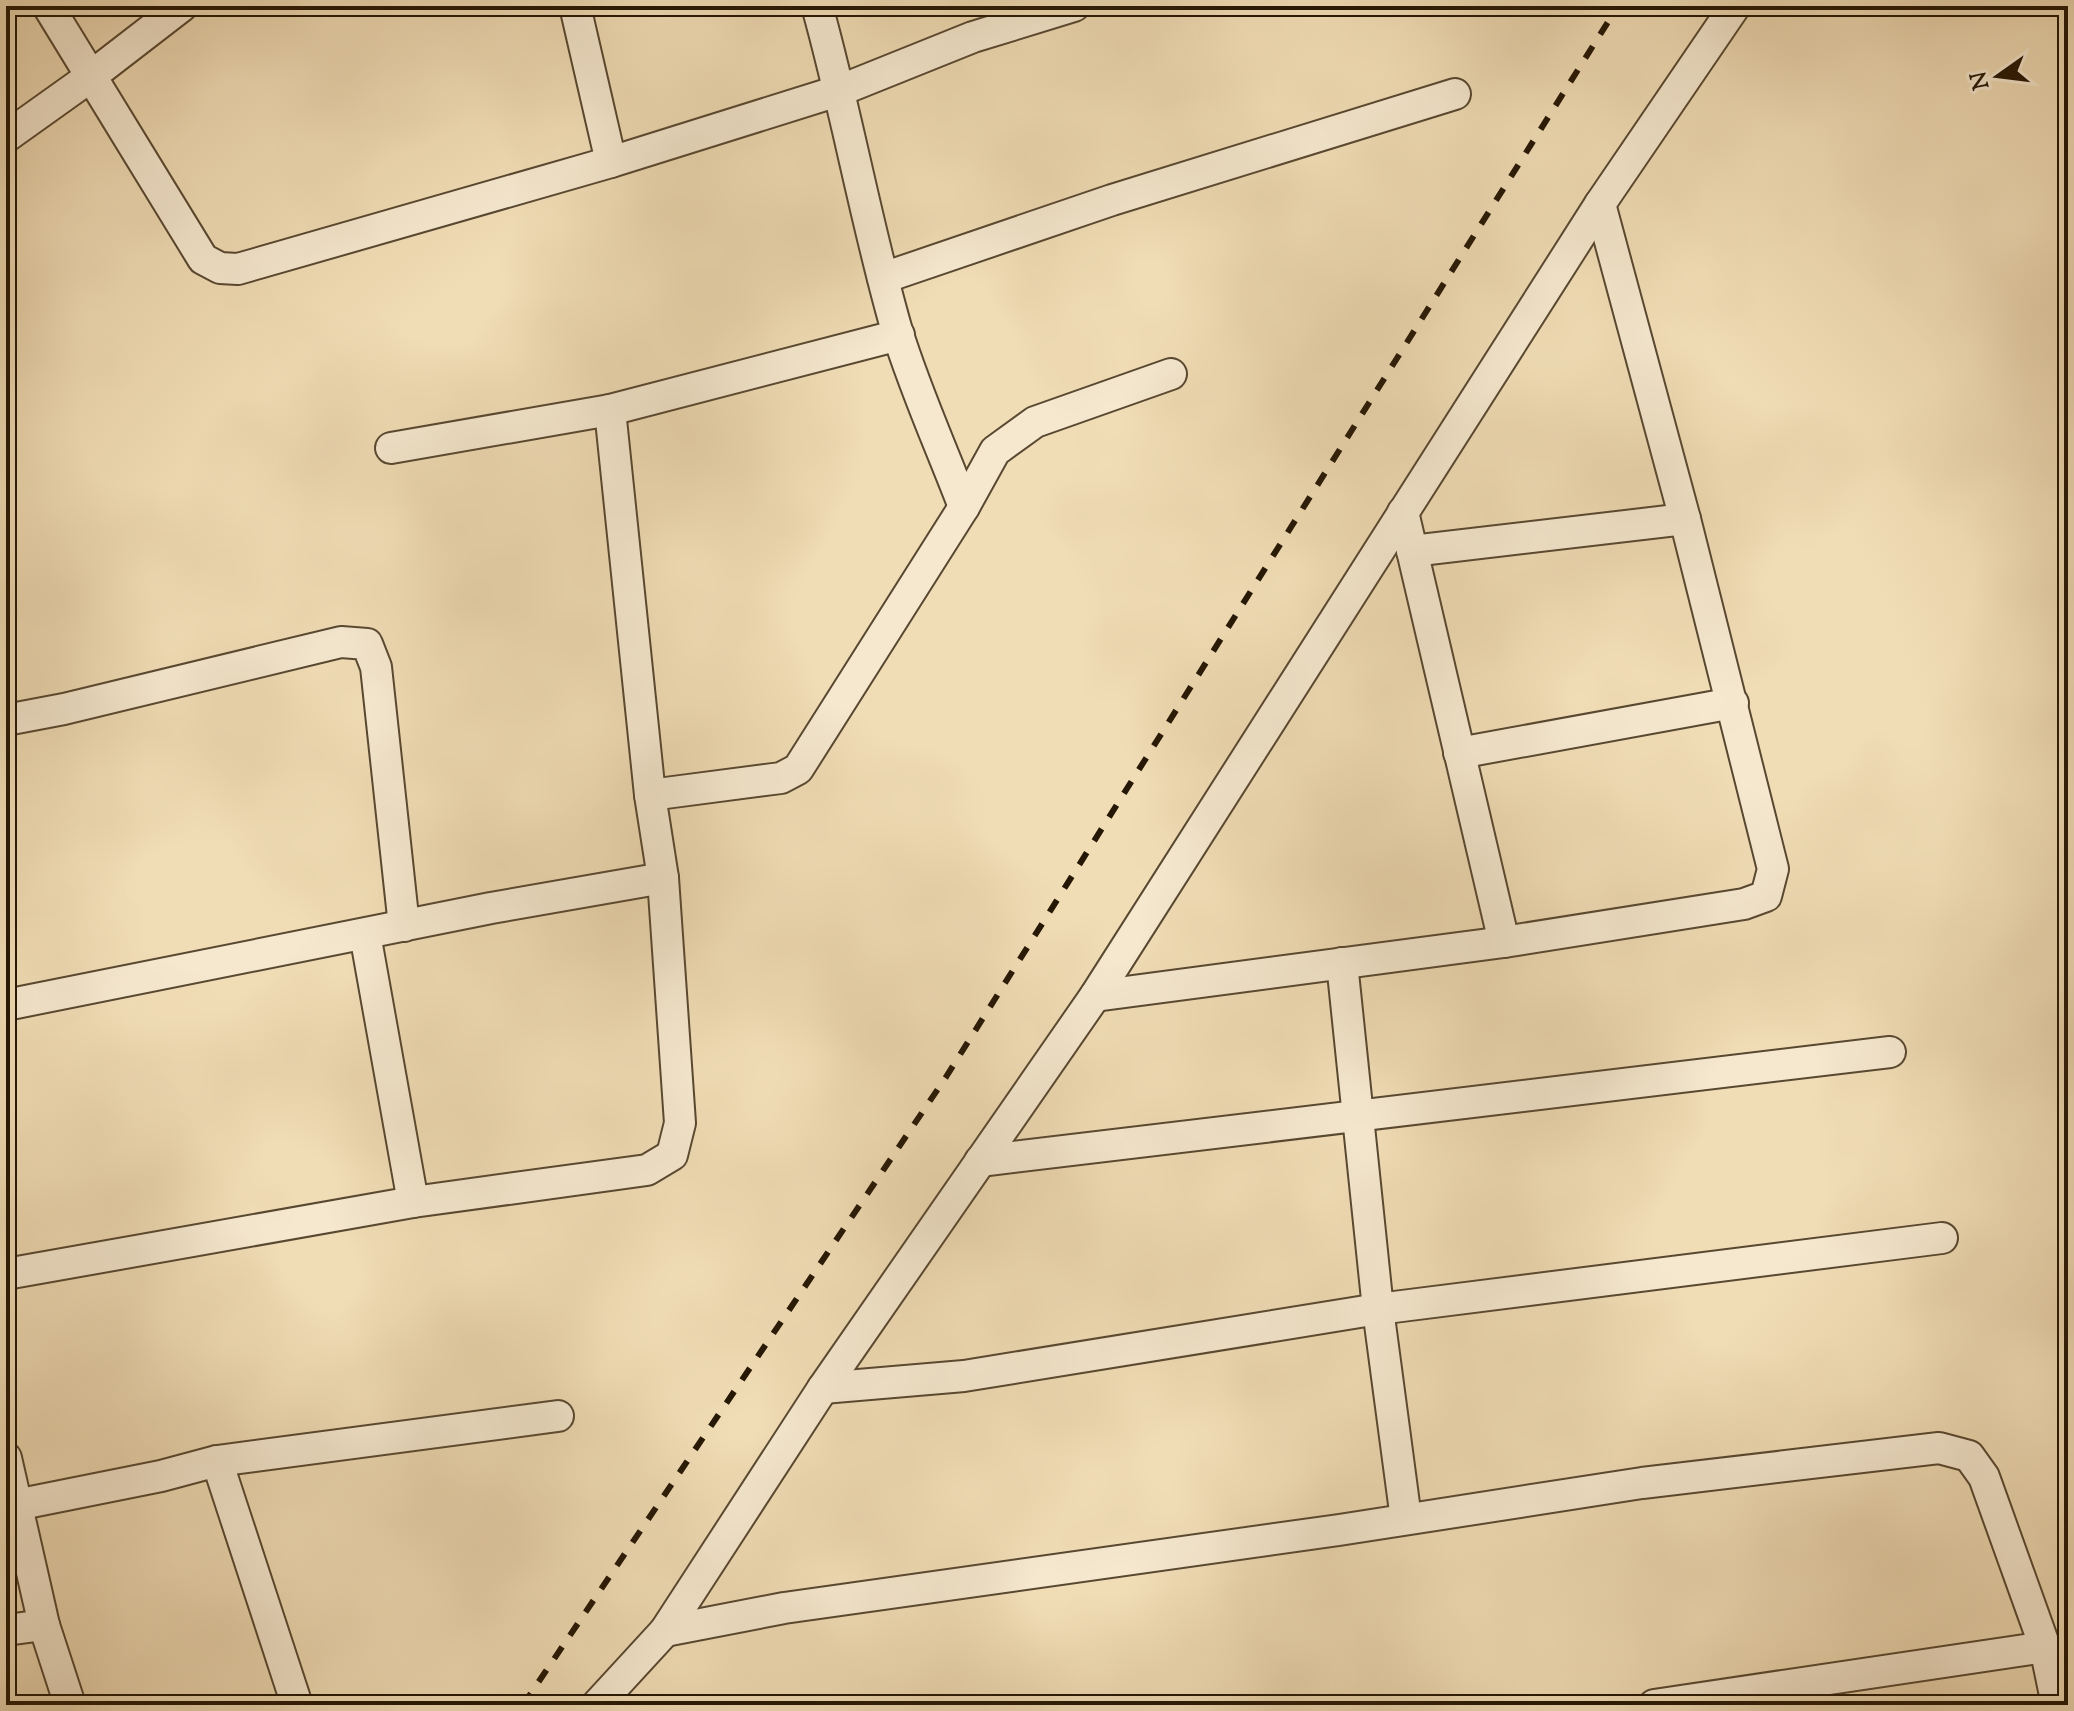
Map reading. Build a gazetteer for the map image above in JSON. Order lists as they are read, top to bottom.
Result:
{
  "north": "left"
}
